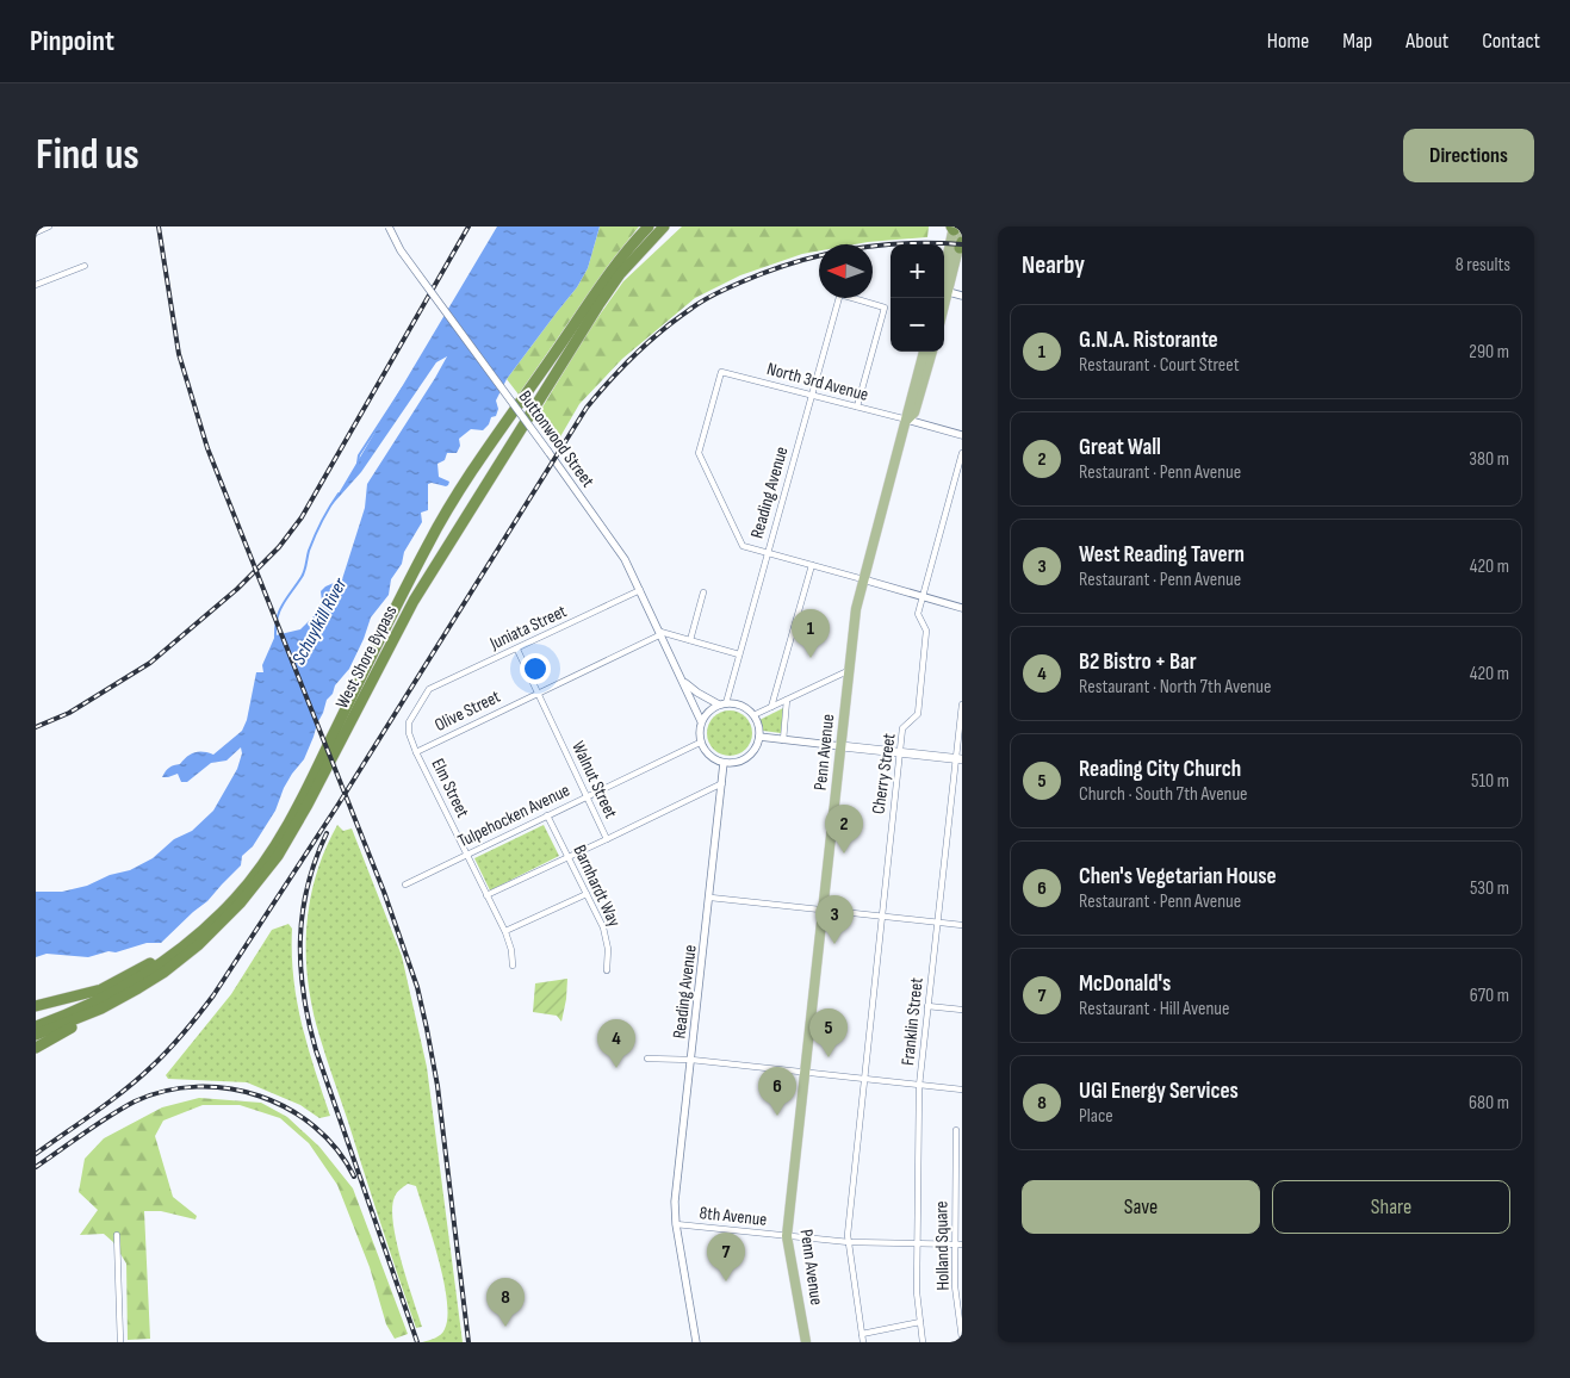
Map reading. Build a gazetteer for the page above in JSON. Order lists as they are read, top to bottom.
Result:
{
  "streets": {
    "highway": ["West Shore Bypass"],
    "main road": ["Penn Avenue"],
    "street": [
      "North 3rd Avenue",
      "Buttonwood Street",
      "Reading Avenue",
      "Juniata Street",
      "Olive Street",
      "Cherry Street",
      "Walnut Street",
      "Elm Street",
      "Tulpehocken Avenue",
      "Barnhardt Way",
      "Franklin Street",
      "8th Avenue",
      "Holland Square"
    ]
  },
  "crossings": [
    ["North 3rd Avenue", "Reading Avenue"],
    ["North 3rd Avenue", "Penn Avenue"],
    ["Buttonwood Street", "Reading Avenue"],
    ["Buttonwood Street", "Juniata Street"],
    ["Buttonwood Street", "Olive Street"],
    ["Buttonwood Street", "Tulpehocken Avenue"],
    ["Reading Avenue", "Walnut Street"],
    ["Reading Avenue", "Tulpehocken Avenue"],
    ["Reading Avenue", "8th Avenue"],
    ["Juniata Street", "Walnut Street"],
    ["Juniata Street", "Elm Street"],
    ["Olive Street", "Walnut Street"],
    ["Olive Street", "Elm Street"],
    ["Penn Avenue", "8th Avenue"],
    ["Cherry Street", "8th Avenue"],
    ["Walnut Street", "Tulpehocken Avenue"],
    ["Elm Street", "Tulpehocken Avenue"],
    ["Tulpehocken Avenue", "Barnhardt Way"],
    ["Franklin Street", "8th Avenue"],
    ["8th Avenue", "Holland Square"]
  ],
  "water": ["Schuylkill River"],
  "north": "left",
  "page": {
    "header": "Pinpoint",
    "nav": [
      "Home",
      "Map",
      "About",
      "Contact"
    ],
    "buttons": [
      "Directions",
      ["Save", "Share"]
    ],
    "title": "Find us",
    "heading": ["Nearby", "8 results"],
    "map_buttons": ["+", "−"],
    "list": [
      {
        "mark": "1",
        "name": "G.N.A. Ristorante",
        "note": "Restaurant · Court Street",
        "value": "290 m"
      },
      {
        "mark": "2",
        "name": "Great Wall",
        "note": "Restaurant · Penn Avenue",
        "value": "380 m"
      },
      {
        "mark": "3",
        "name": "West Reading Tavern",
        "note": "Restaurant · Penn Avenue",
        "value": "420 m"
      },
      {
        "mark": "4",
        "name": "B2 Bistro + Bar",
        "note": "Restaurant · North 7th Avenue",
        "value": "420 m"
      },
      {
        "mark": "5",
        "name": "Reading City Church",
        "note": "Church · South 7th Avenue",
        "value": "510 m"
      },
      {
        "mark": "6",
        "name": "Chen's Vegetarian House",
        "note": "Restaurant · Penn Avenue",
        "value": "530 m"
      },
      {
        "mark": "7",
        "name": "McDonald's",
        "note": "Restaurant · Hill Avenue",
        "value": "670 m"
      },
      {
        "mark": "8",
        "name": "UGI Energy Services",
        "note": "Place",
        "value": "680 m"
      }
    ],
    "pins": [
      "1",
      "2",
      "3",
      "5",
      "4",
      "6",
      "7",
      "8"
    ]
  }
}
